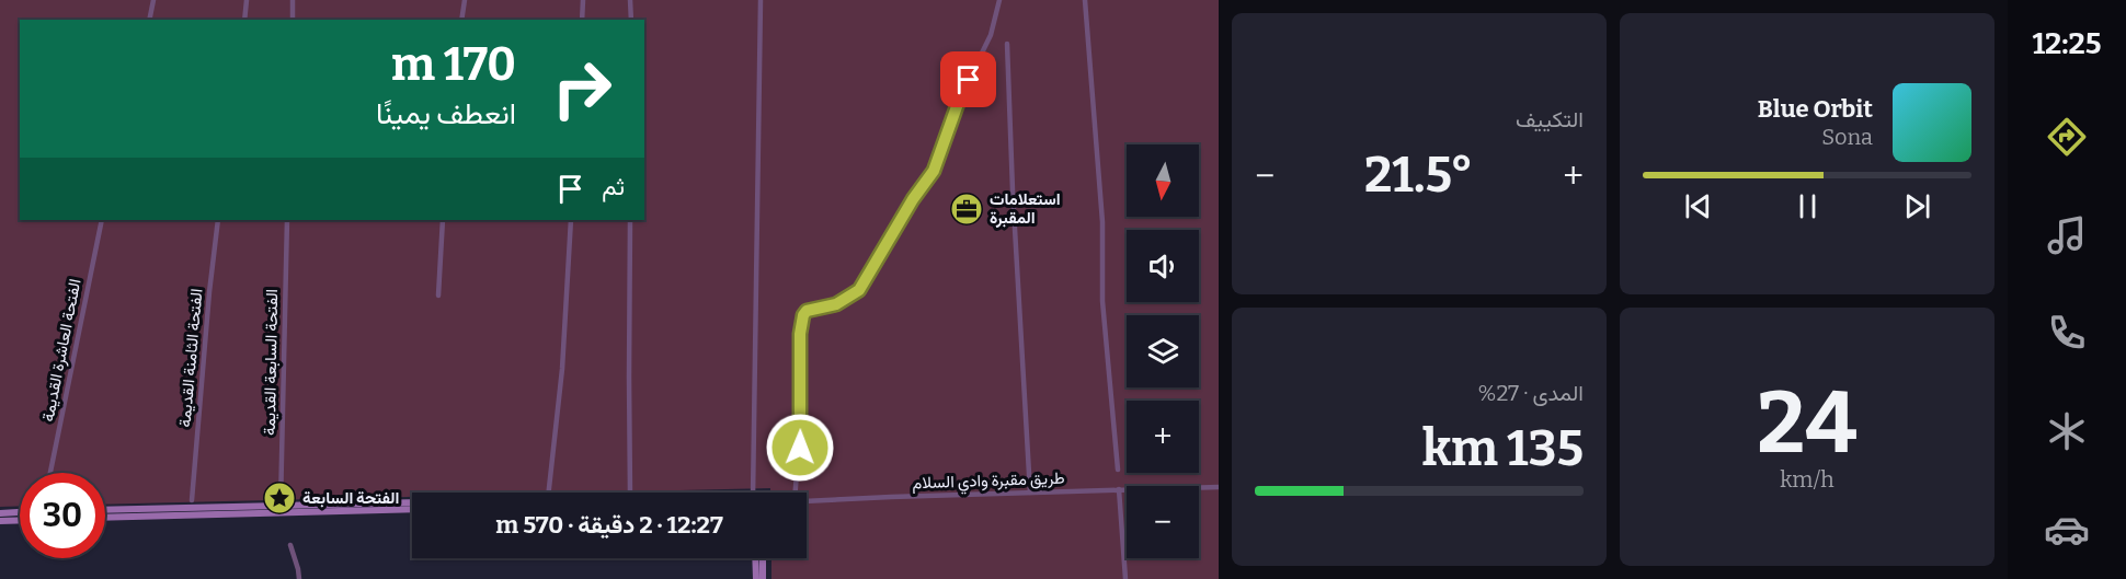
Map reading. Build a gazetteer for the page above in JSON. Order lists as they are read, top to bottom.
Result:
{
  "streets": {
    "street": [
      "الفتحة العاشرة القديمة",
      "الفتحة الثامنة القديمة",
      "الفتحة السابعة القديمة",
      "طريق مقبرة وادي السلام"
    ]
  },
  "places": {
    "office": ["استعلامات المقبرة"],
    "place": ["الفتحة السابعة"]
  },
  "north": "bottom",
  "page": {
    "tabs": "12:25",
    "tile": [
      "التكييف",
      ["24", "km/h"],
      ["المدى · 27%", "135 km"]
    ],
    "turn": ["170 m", "انعطف يمينًا"],
    "song": ["Blue Orbit", "Sona"],
    "map_buttons": ["+", "−"],
    "heat": ["−", "21.5°", "+"],
    "then": "ثم",
    "limit": "30",
    "trip": "12:27 · 2 دقيقة · 570 m"
  }
}
